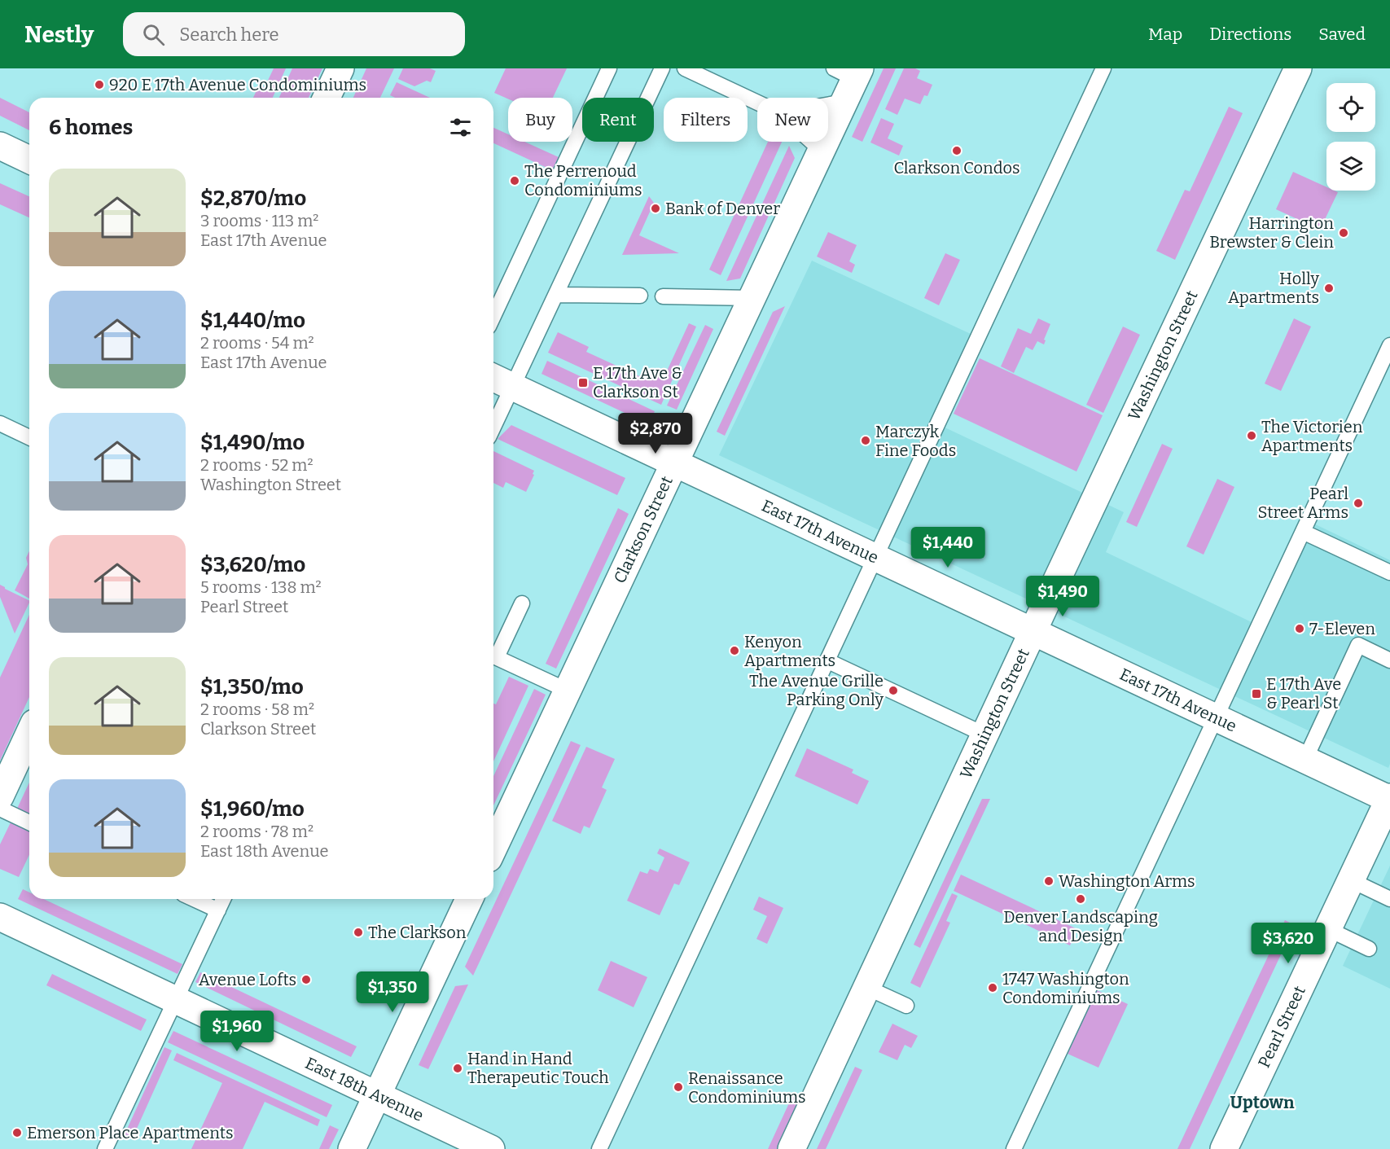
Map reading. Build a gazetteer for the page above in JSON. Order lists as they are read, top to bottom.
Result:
{
  "streets": {
    "street": [
      "Washington Street",
      "Clarkson Street",
      "East 17th Avenue",
      "Pearl Street",
      "East 18th Avenue"
    ]
  },
  "crossings": [
    ["Washington Street", "East 17th Avenue"],
    ["Clarkson Street", "East 17th Avenue"],
    ["East 17th Avenue", "Pearl Street"]
  ],
  "districts": ["Uptown"],
  "places": {
    "other": [
      "920 E 17th Avenue Condominiums",
      "Clarkson Condos",
      "The Perrenoud Condominiums",
      "Bank of Denver",
      "Harrington Brewster & Clein",
      "Holly Apartments",
      "The Victorien Apartments",
      "Marczyk Fine Foods",
      "Pearl Street Arms",
      "7-Eleven",
      "Kenyon Apartments",
      "The Avenue Grille Parking Only",
      "Washington Arms",
      "Denver Landscaping and Design",
      "The Clarkson",
      "Avenue Lofts",
      "1747 Washington Condominiums",
      "Hand in Hand Therapeutic Touch",
      "Renaissance Condominiums",
      "Emerson Place Apartments"
    ],
    "transit": ["E 17th Ave & Clarkson St", "E 17th Ave & Pearl St"]
  },
  "page": {
    "header": "Nestly",
    "search": "Search here",
    "nav": ["Map", "Directions", "Saved"],
    "chip": [
      "Buy",
      "Rent",
      "Filters",
      "New"
    ],
    "heading": "6 homes",
    "list": [
      {
        "name": "$2,870/mo",
        "note": "3 rooms · 113 m² · East 17th Avenue"
      },
      {
        "name": "$1,440/mo",
        "note": "2 rooms · 54 m² · East 17th Avenue"
      },
      {
        "name": "$1,490/mo",
        "note": "2 rooms · 52 m² · Washington Street"
      },
      {
        "name": "$3,620/mo",
        "note": "5 rooms · 138 m² · Pearl Street"
      },
      {
        "name": "$1,350/mo",
        "note": "2 rooms · 58 m² · Clarkson Street"
      },
      {
        "name": "$1,960/mo",
        "note": "2 rooms · 78 m² · East 18th Avenue"
      }
    ],
    "price": [
      "$2,870",
      "$1,440",
      "$1,490",
      "$3,620",
      "$1,350",
      "$1,960"
    ]
  }
}
